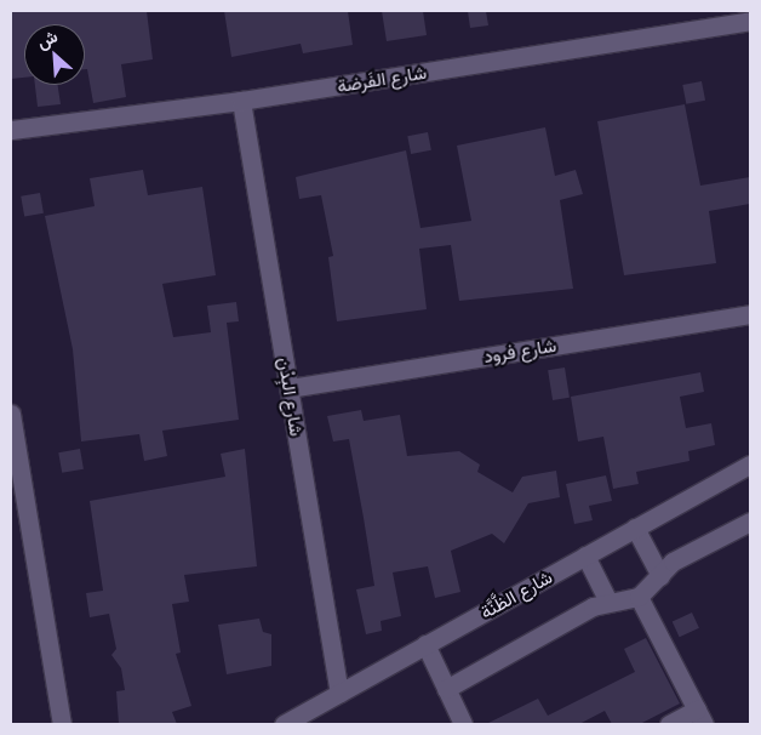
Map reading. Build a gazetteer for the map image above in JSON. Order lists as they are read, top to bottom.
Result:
{
  "streets": {
    "street": [
      "شارع الفَرضة",
      "شارع فرود",
      "شارع البِدْن",
      "شارع الظَّنَّة"
    ]
  },
  "crossings": [
    ["شارع الفَرضة", "شارع البِدْن"],
    ["شارع فرود", "شارع البِدْن"],
    ["شارع البِدْن", "شارع الظَّنَّة"]
  ],
  "north": "top left"
}
